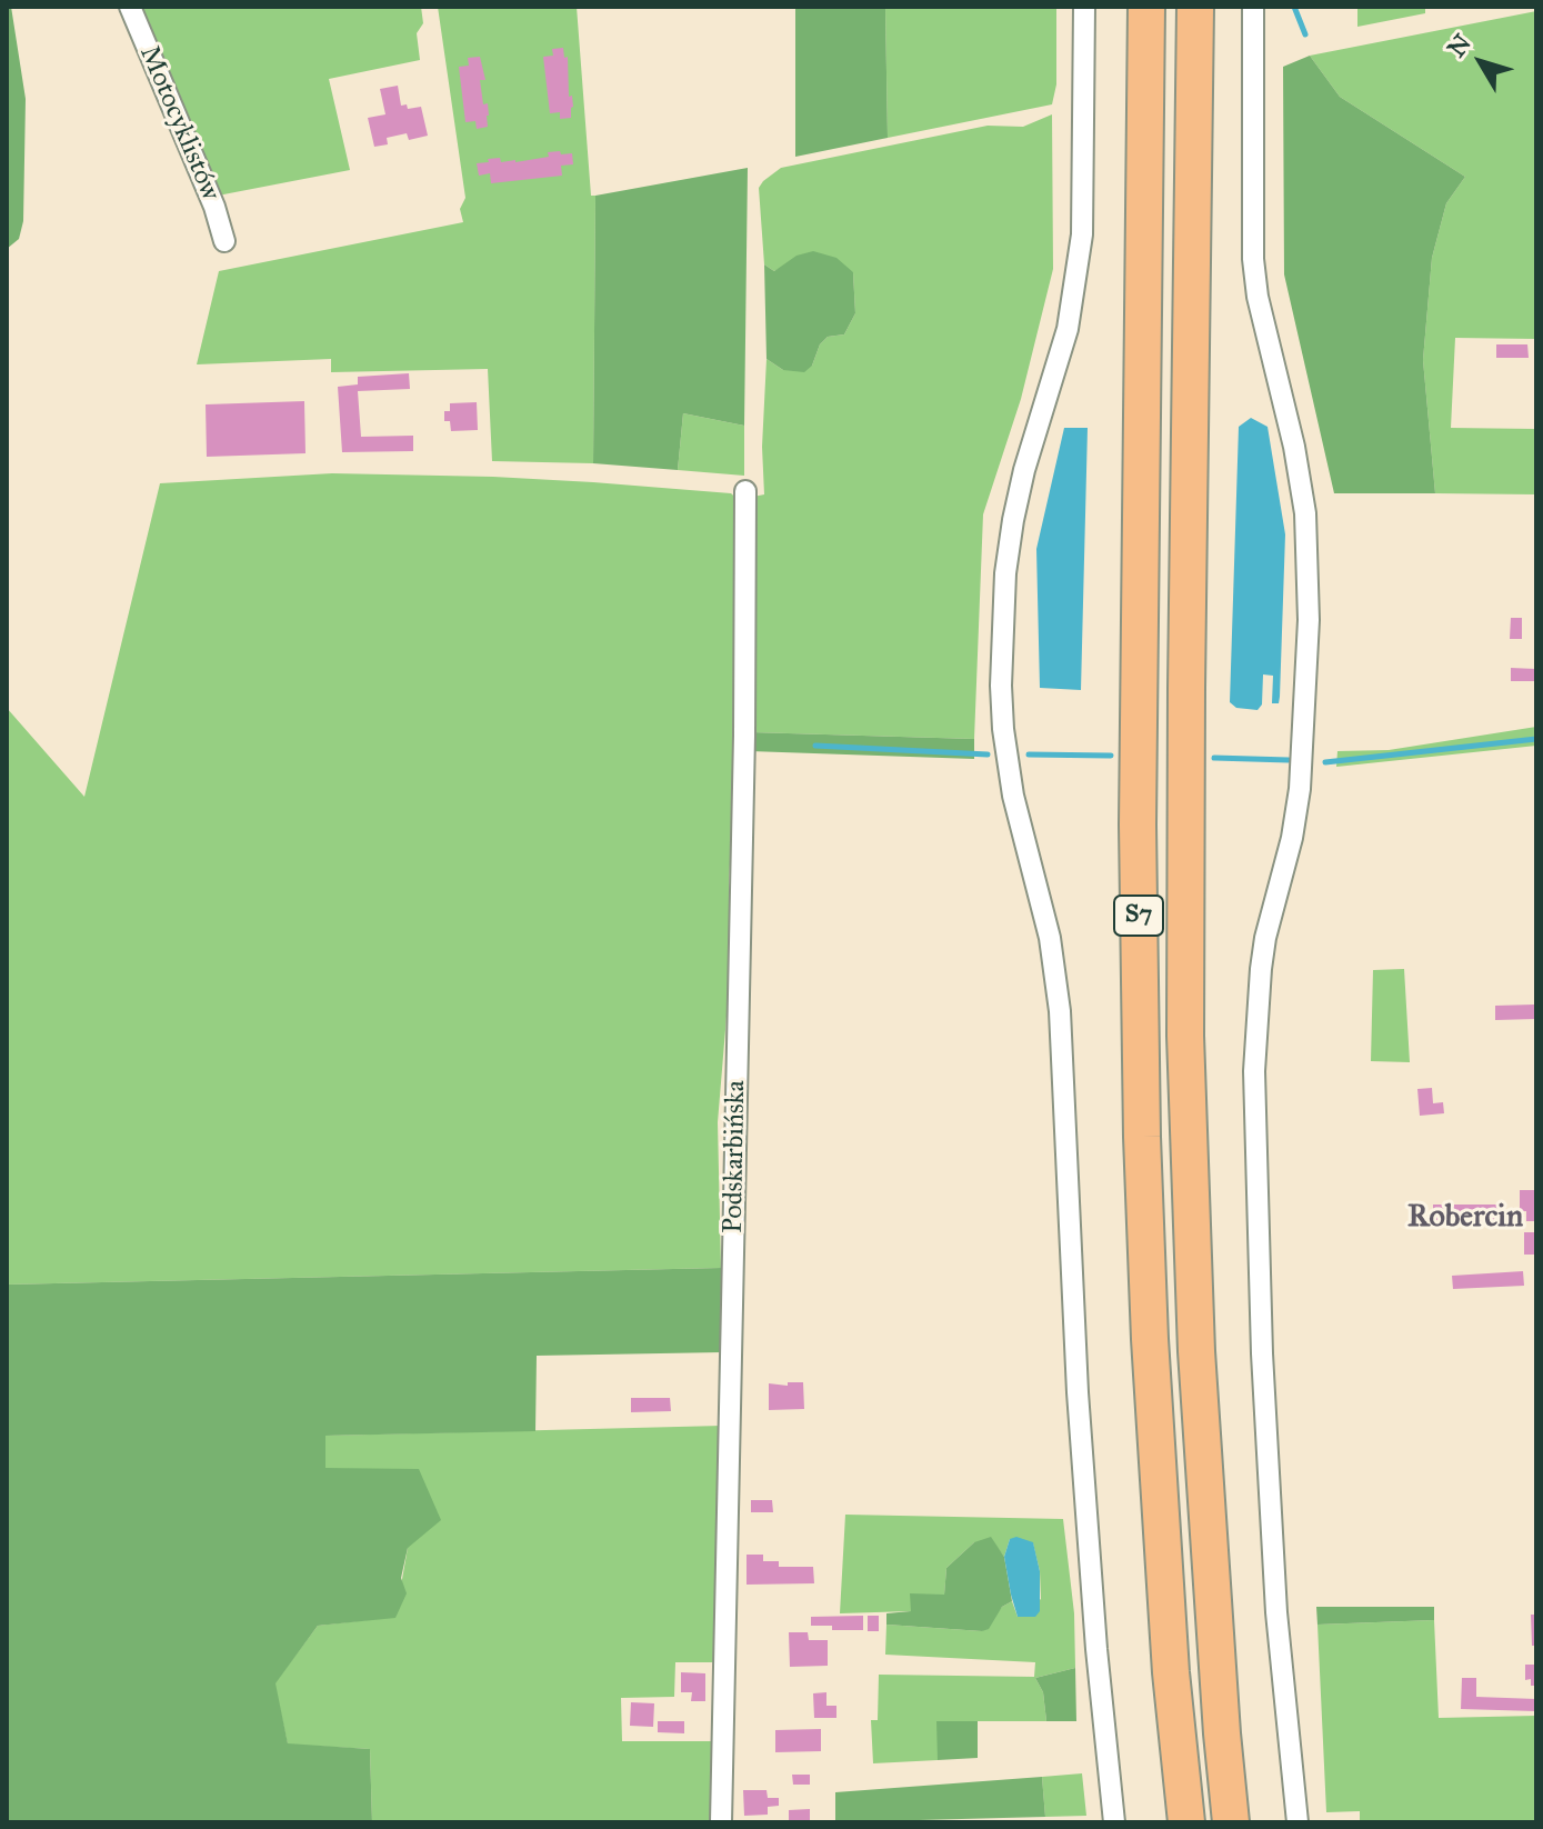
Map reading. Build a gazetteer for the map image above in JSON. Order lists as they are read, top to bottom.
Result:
{
  "streets": {
    "highway": ["S7"],
    "street": ["Motocyklistów", "Podskarbińska"]
  },
  "districts": ["Robercin"],
  "north": "top left"
}
